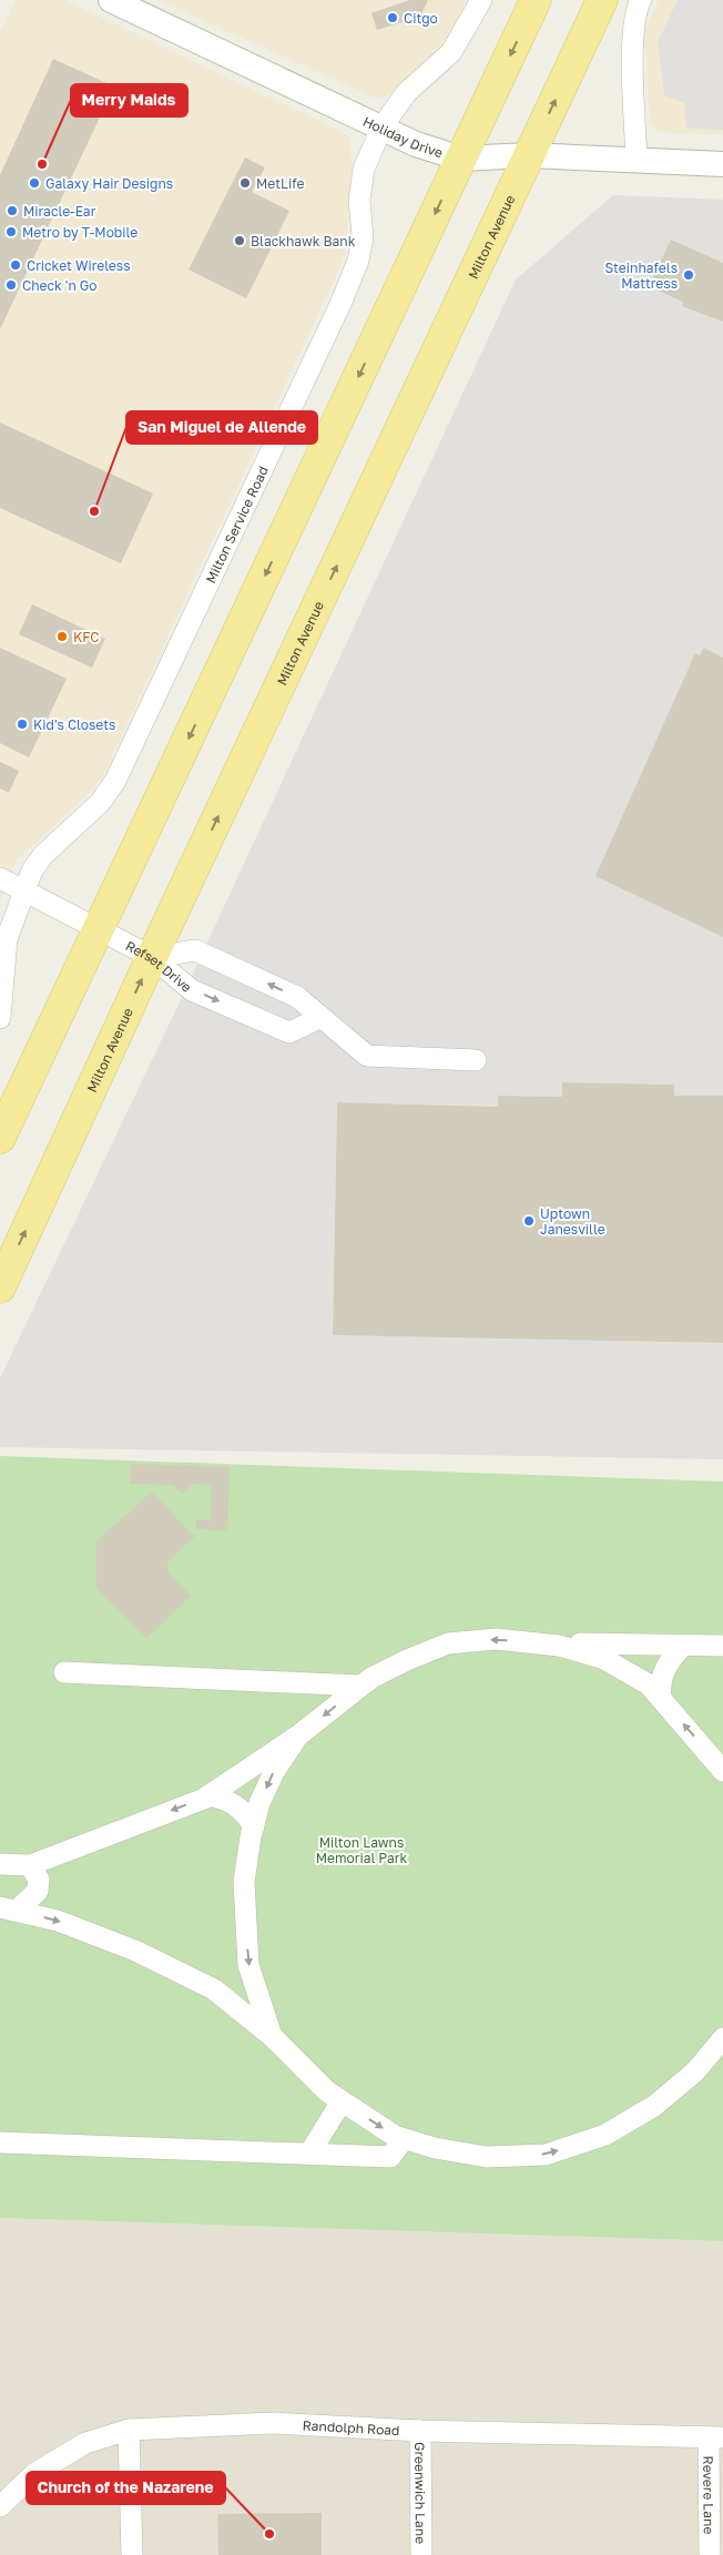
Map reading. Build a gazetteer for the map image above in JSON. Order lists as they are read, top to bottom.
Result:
{
  "streets": {
    "main road": ["Milton Avenue"],
    "street": [
      "Holiday Drive",
      "Milton Service Road",
      "Refset Drive",
      "Randolph Road",
      "Greenwich Lane",
      "Revere Lane"
    ]
  },
  "crossings": [
    ["Holiday Drive", "Milton Avenue"],
    ["Holiday Drive", "Milton Service Road"],
    ["Milton Avenue", "Refset Drive"],
    ["Milton Service Road", "Refset Drive"],
    ["Randolph Road", "Greenwich Lane"],
    ["Randolph Road", "Revere Lane"]
  ],
  "parks": ["Milton Lawns Memorial Park"],
  "places": [
    "Citgo",
    "Merry Maids",
    "Galaxy Hair Designs",
    "MetLife",
    "Miracle-Ear",
    "Metro by T-Mobile",
    "Blackhawk Bank",
    "Cricket Wireless",
    "Steinhafels Mattress",
    "Check 'n Go",
    "San Miguel de Allende",
    "KFC",
    "Kid's Closets",
    "Uptown Janesville",
    "Church of the Nazarene"
  ]
}
